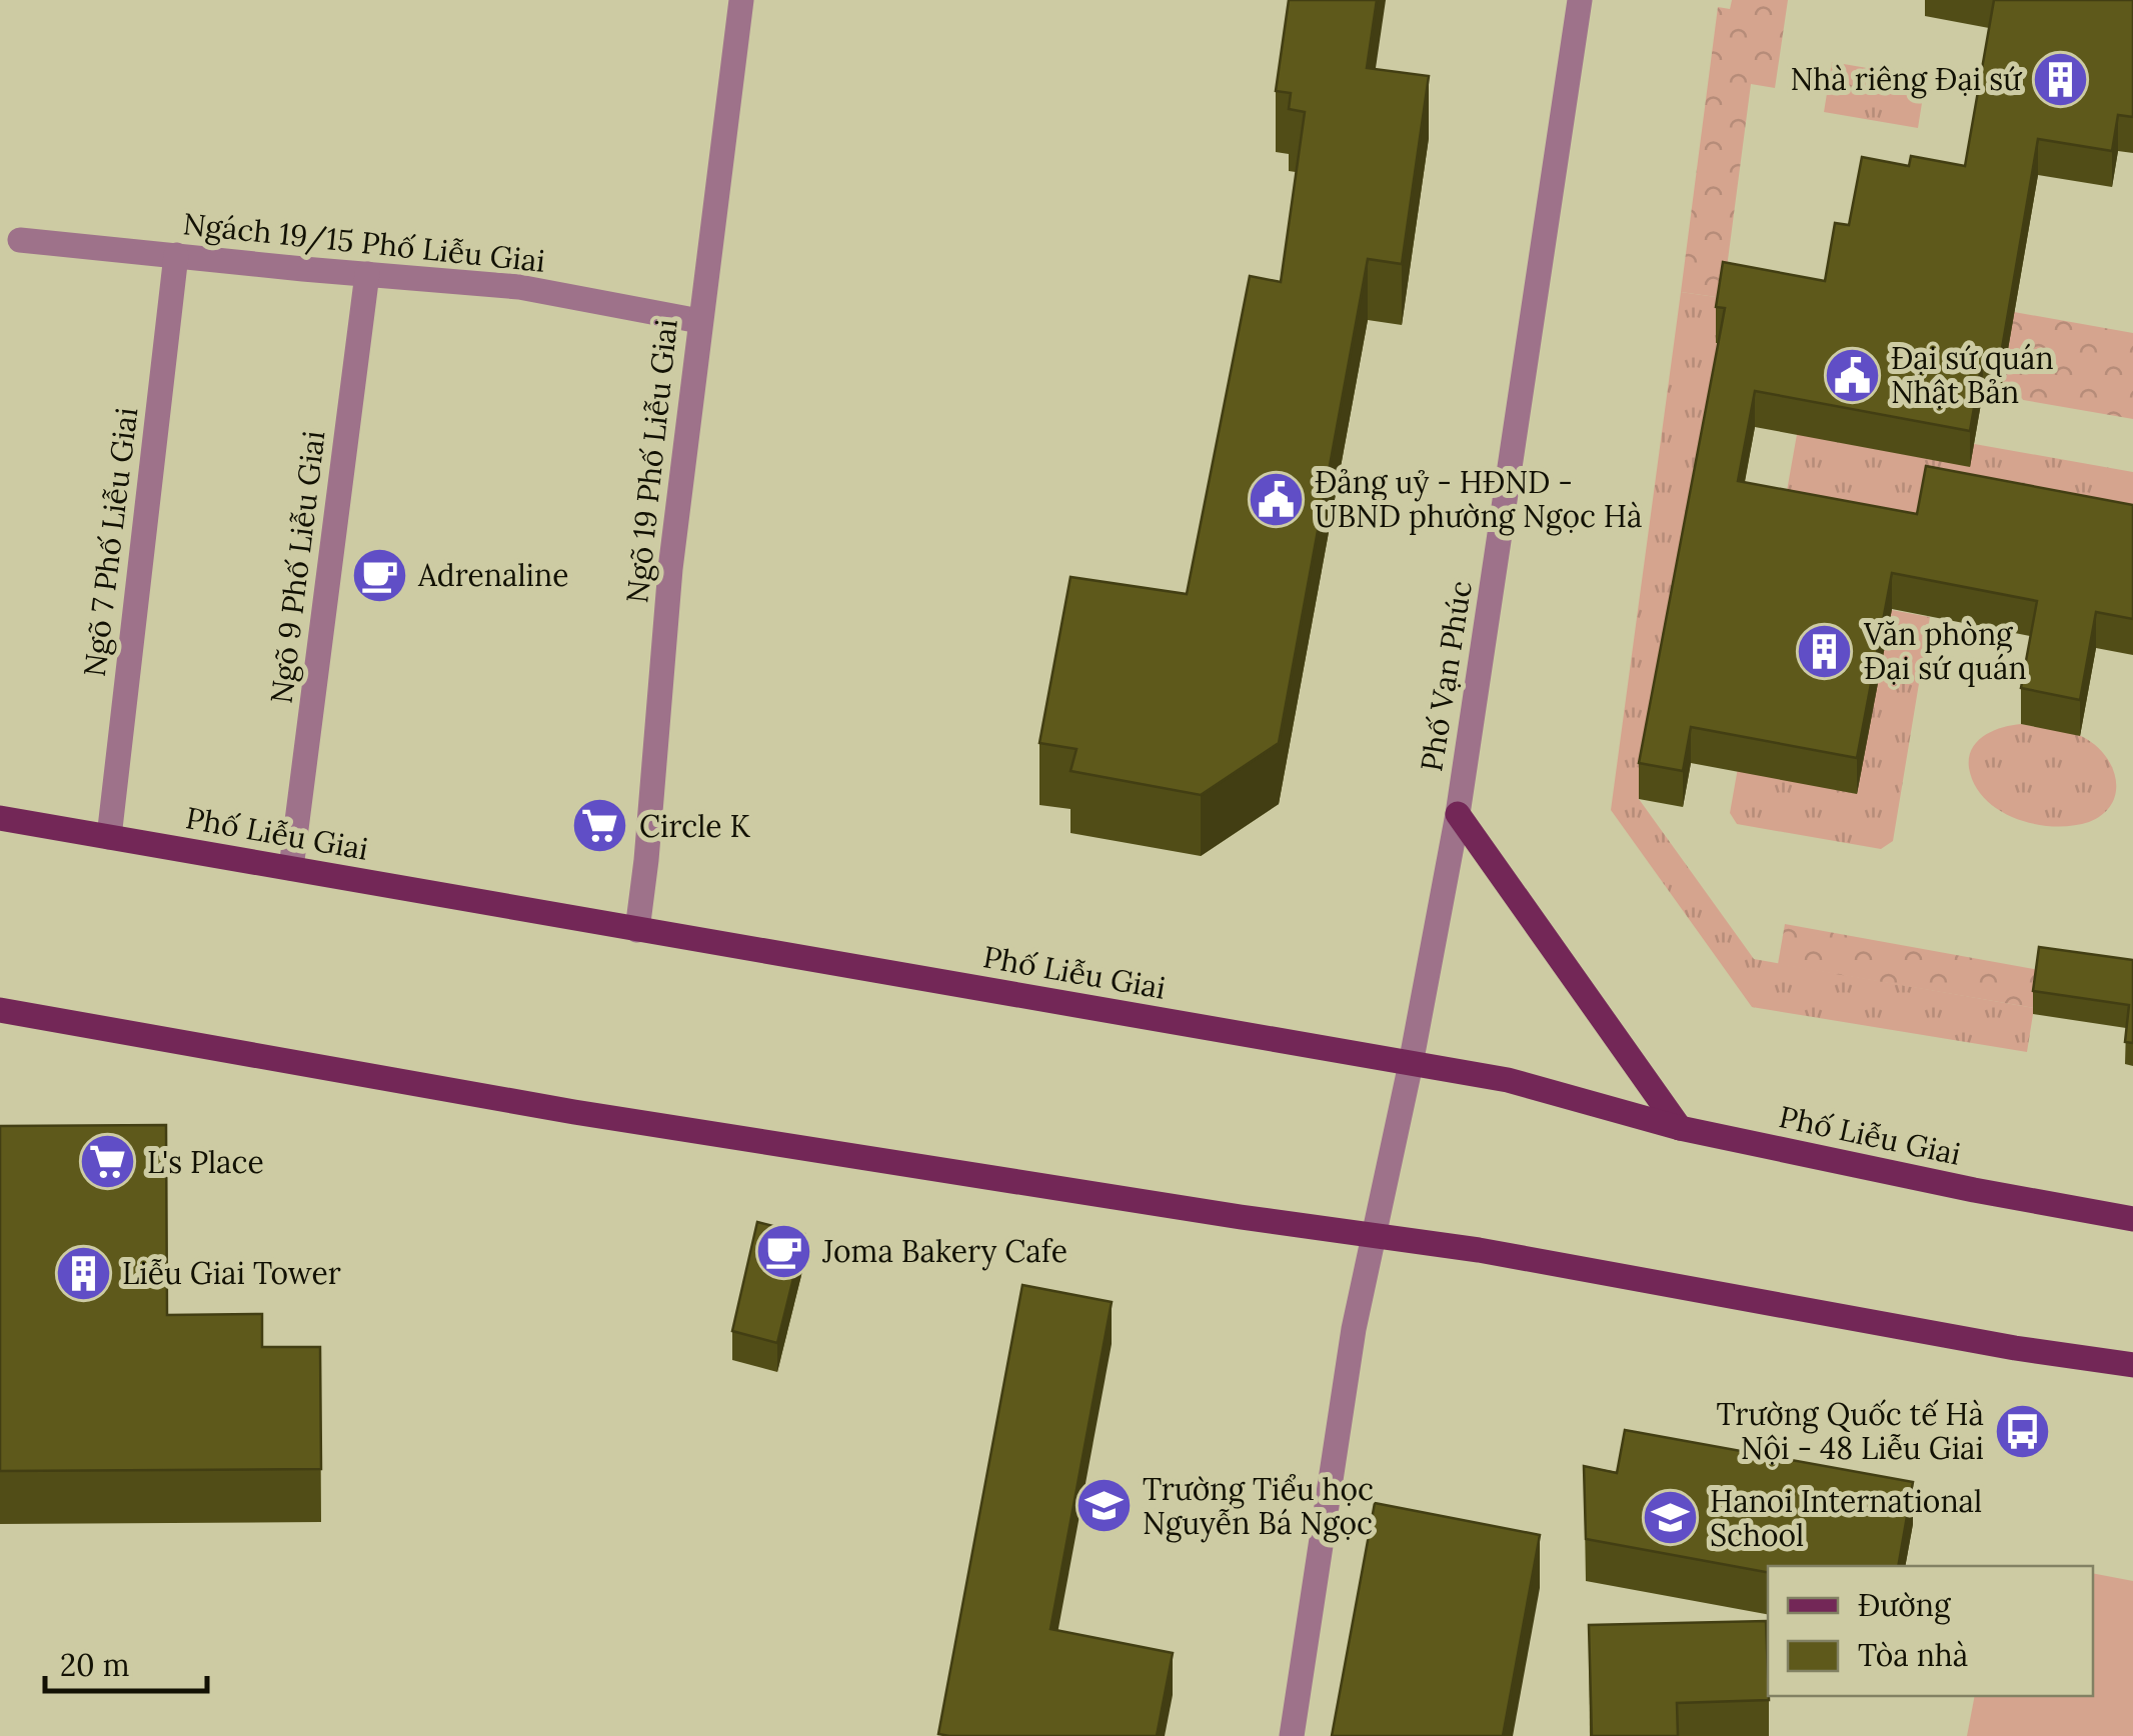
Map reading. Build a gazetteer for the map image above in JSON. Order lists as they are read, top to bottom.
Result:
{
  "streets": {
    "main road": ["Phố Liễu Giai"],
    "street": [
      "Ngách 19/15 Phố Liễu Giai",
      "Ngõ 19 Phố Liễu Giai",
      "Ngõ 7 Phố Liễu Giai",
      "Ngõ 9 Phố Liễu Giai",
      "Phố Vạn Phúc"
    ]
  },
  "crossings": [
    ["Ngách 19/15 Phố Liễu Giai", "Ngõ 19 Phố Liễu Giai"],
    ["Ngách 19/15 Phố Liễu Giai", "Ngõ 7 Phố Liễu Giai"],
    ["Ngách 19/15 Phố Liễu Giai", "Ngõ 9 Phố Liễu Giai"],
    ["Ngõ 19 Phố Liễu Giai", "Phố Liễu Giai"],
    ["Ngõ 7 Phố Liễu Giai", "Phố Liễu Giai"],
    ["Ngõ 9 Phố Liễu Giai", "Phố Liễu Giai"],
    ["Phố Vạn Phúc", "Phố Liễu Giai"]
  ],
  "places": {
    "building": ["Nhà riêng Đại sứ", "Văn phòng Đại sứ quán", "Liễu Giai Tower"],
    "public building": ["Đại sứ quán Nhật Bản", "Đảng uỷ - HĐND - UBND phường Ngọc Hà"],
    "cafe": ["Adrenaline", "Joma Bakery Cafe"],
    "supermarket": ["Circle K", "L's Place"],
    "bus stop": ["Trường Quốc tế Hà Nội - 48 Liễu Giai"],
    "school or university": ["Trường Tiểu học Nguyễn Bá Ngọc", "Hanoi International School"]
  },
  "legend": ["Đường", "Tòa nhà"],
  "scale_bar": "20 m"
}
